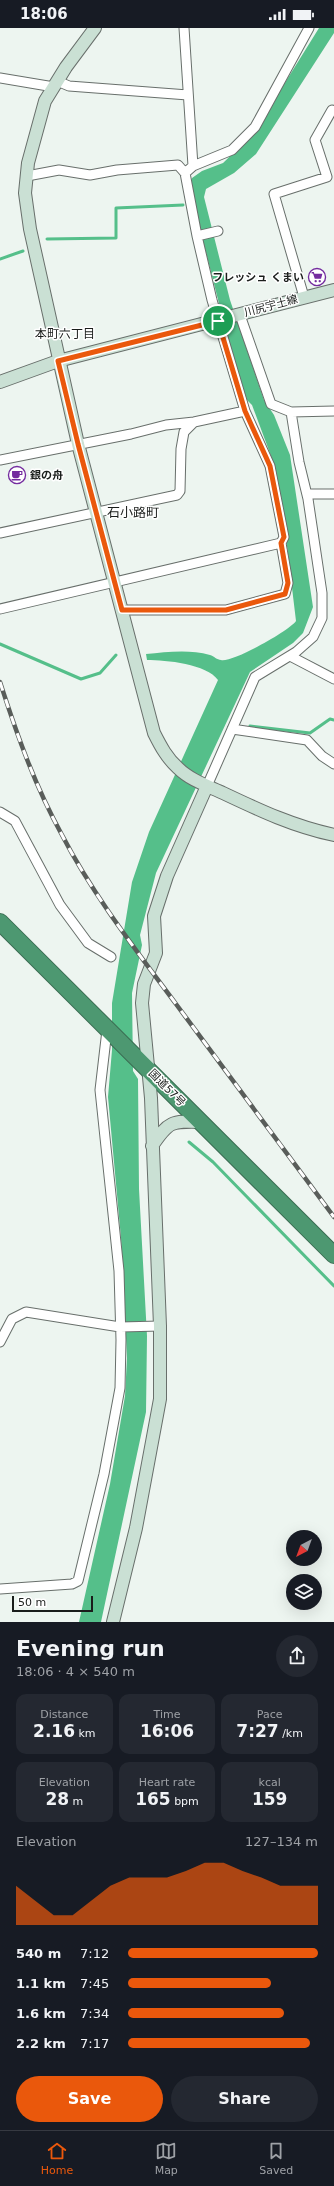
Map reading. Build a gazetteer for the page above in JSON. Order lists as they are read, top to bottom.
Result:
{
  "streets": {
    "highway": ["国道57号"],
    "street": ["川尻宇土線"]
  },
  "districts": ["本町六丁目", "石小路町"],
  "places": {
    "supermarket": ["フレッシュ くまい"],
    "cafe": ["銀の舟"]
  },
  "scale_bar": "50 m",
  "north": "bottom left",
  "page": {
    "status": "18:06",
    "scale": "50 m",
    "heading": ["Evening run", "18:06 · 4 × 540 m"],
    "stats": [
      ["Distance", "2.16 km"],
      ["Time", "16:06"],
      ["Pace", "7:27 /km"],
      ["Elevation", "28 m"],
      ["Heart rate", "165 bpm"],
      ["kcal", "159"]
    ],
    "chart": ["Elevation", "127–134 m"],
    "list": [
      {
        "name": "540 m",
        "note": "7:12"
      },
      {
        "name": "1.1 km",
        "note": "7:45"
      },
      {
        "name": "1.6 km",
        "note": "7:34"
      },
      {
        "name": "2.2 km",
        "note": "7:17"
      }
    ],
    "buttons": ["Save", "Share"],
    "tabs": ["Home", "Map", "Saved"]
  }
}
